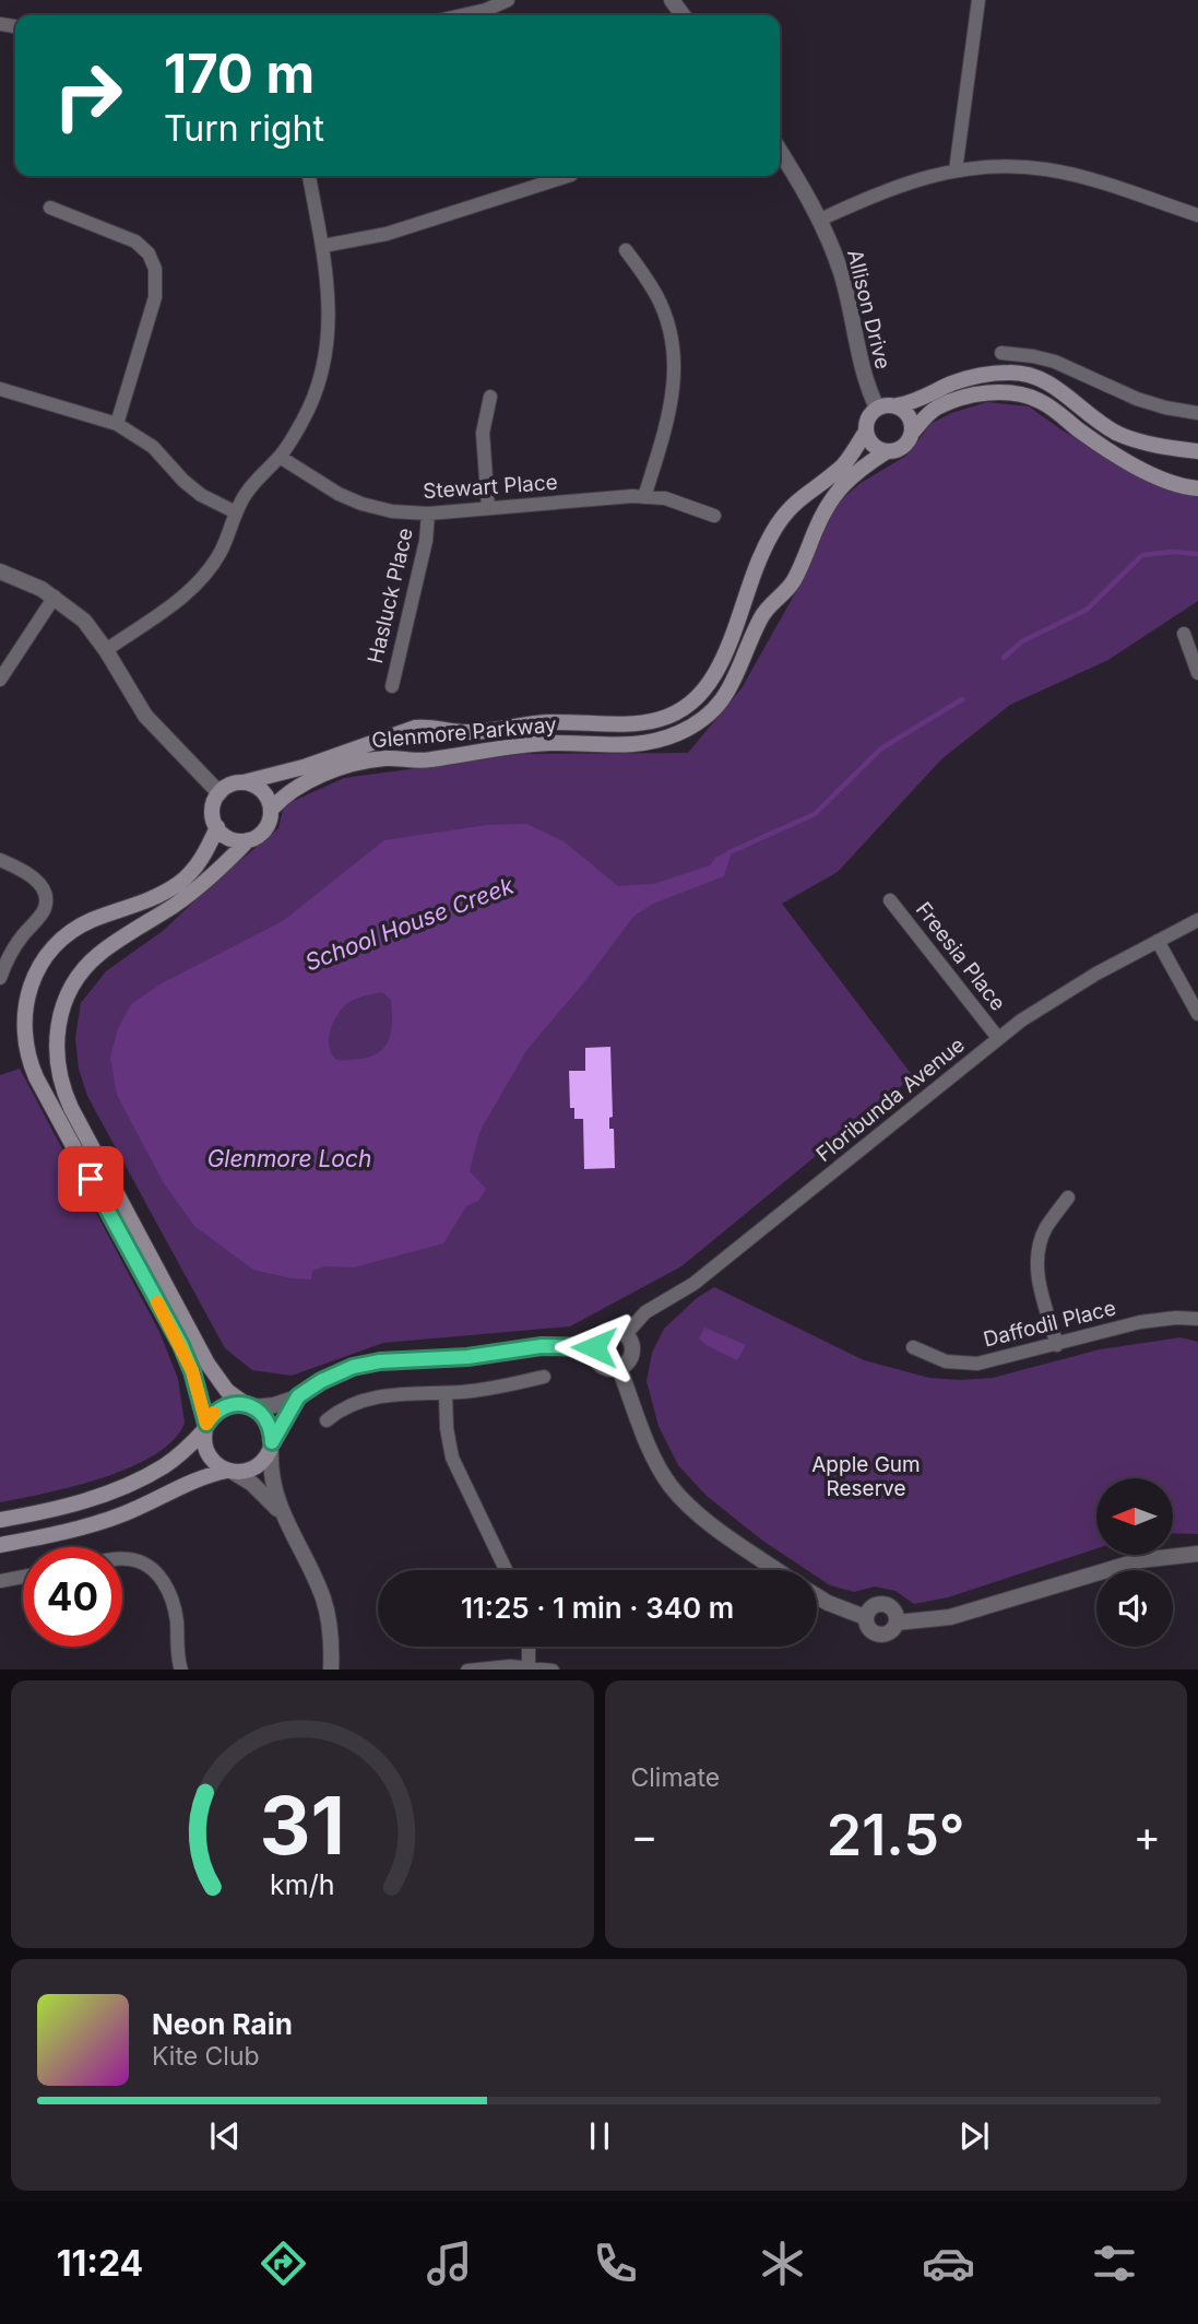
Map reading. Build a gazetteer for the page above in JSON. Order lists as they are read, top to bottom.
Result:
{
  "streets": {
    "main road": ["Glenmore Parkway"],
    "street": [
      "Allison Drive",
      "Stewart Place",
      "Hasluck Place",
      "Freesia Place",
      "Floribunda Avenue",
      "Daffodil Place"
    ]
  },
  "crossings": [
    ["Allison Drive", "Glenmore Parkway"],
    ["Stewart Place", "Hasluck Place"],
    ["Freesia Place", "Floribunda Avenue"]
  ],
  "water": ["School House Creek", "Glenmore Loch"],
  "parks": ["Apple Gum Reserve"],
  "north": "left",
  "page": {
    "turn": ["170 m", "Turn right"],
    "limit": "40",
    "trip": "11:25 · 1 min · 340 m",
    "tile": "Climate",
    "heat": ["−", "21.5°", "+"],
    "song": ["Neon Rain", "Kite Club"],
    "tabs": "11:24",
    "gauge": ["31", "km/h"]
  }
}
